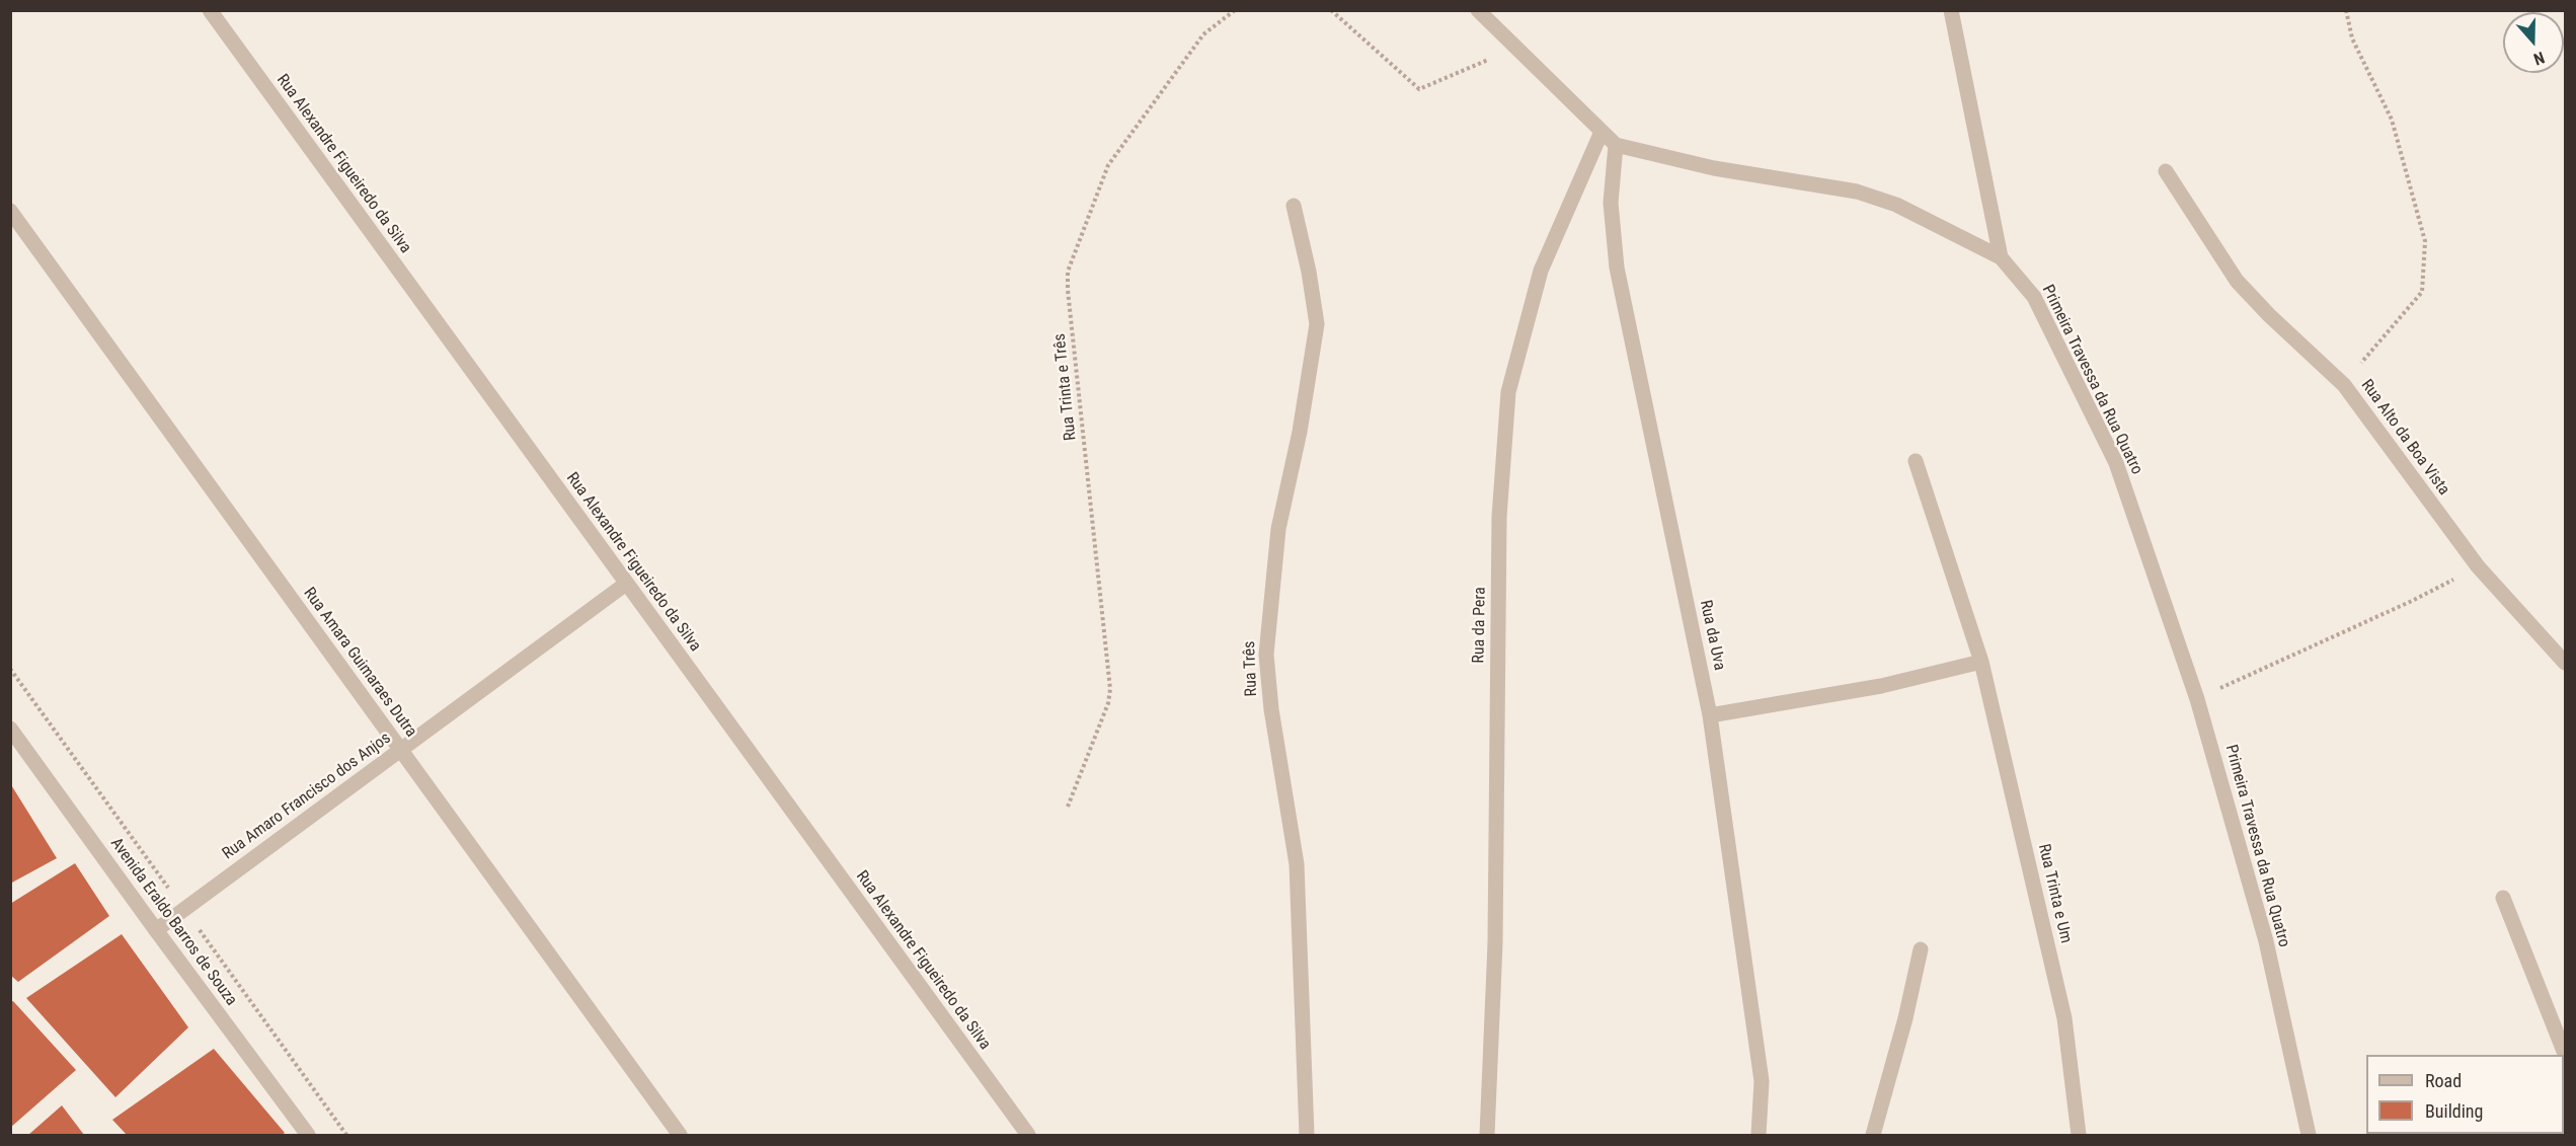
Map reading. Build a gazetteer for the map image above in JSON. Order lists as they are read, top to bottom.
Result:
{
  "streets": {
    "street": [
      "Rua Alexandre Figueiredo da Silva",
      "Primeira Travessa da Rua Quatro",
      "Rua Alto da Boa Vista",
      "Rua da Pera",
      "Rua da Uva",
      "Rua Amara Guimaraes Dutra",
      "Rua Três",
      "Rua Amaro Francisco dos Anjos",
      "Rua Trinta e Um",
      "Avenida Eraldo Barros de Souza"
    ],
    "path": ["Rua Trinta e Três"]
  },
  "crossings": [
    ["Rua Alexandre Figueiredo da Silva", "Rua Amaro Francisco dos Anjos"],
    ["Primeira Travessa da Rua Quatro", "Rua da Pera"],
    ["Primeira Travessa da Rua Quatro", "Rua da Uva"],
    ["Rua Amara Guimaraes Dutra", "Rua Amaro Francisco dos Anjos"],
    ["Rua Amaro Francisco dos Anjos", "Avenida Eraldo Barros de Souza"]
  ],
  "legend": ["Road", "Building"],
  "north": "bottom"
}
